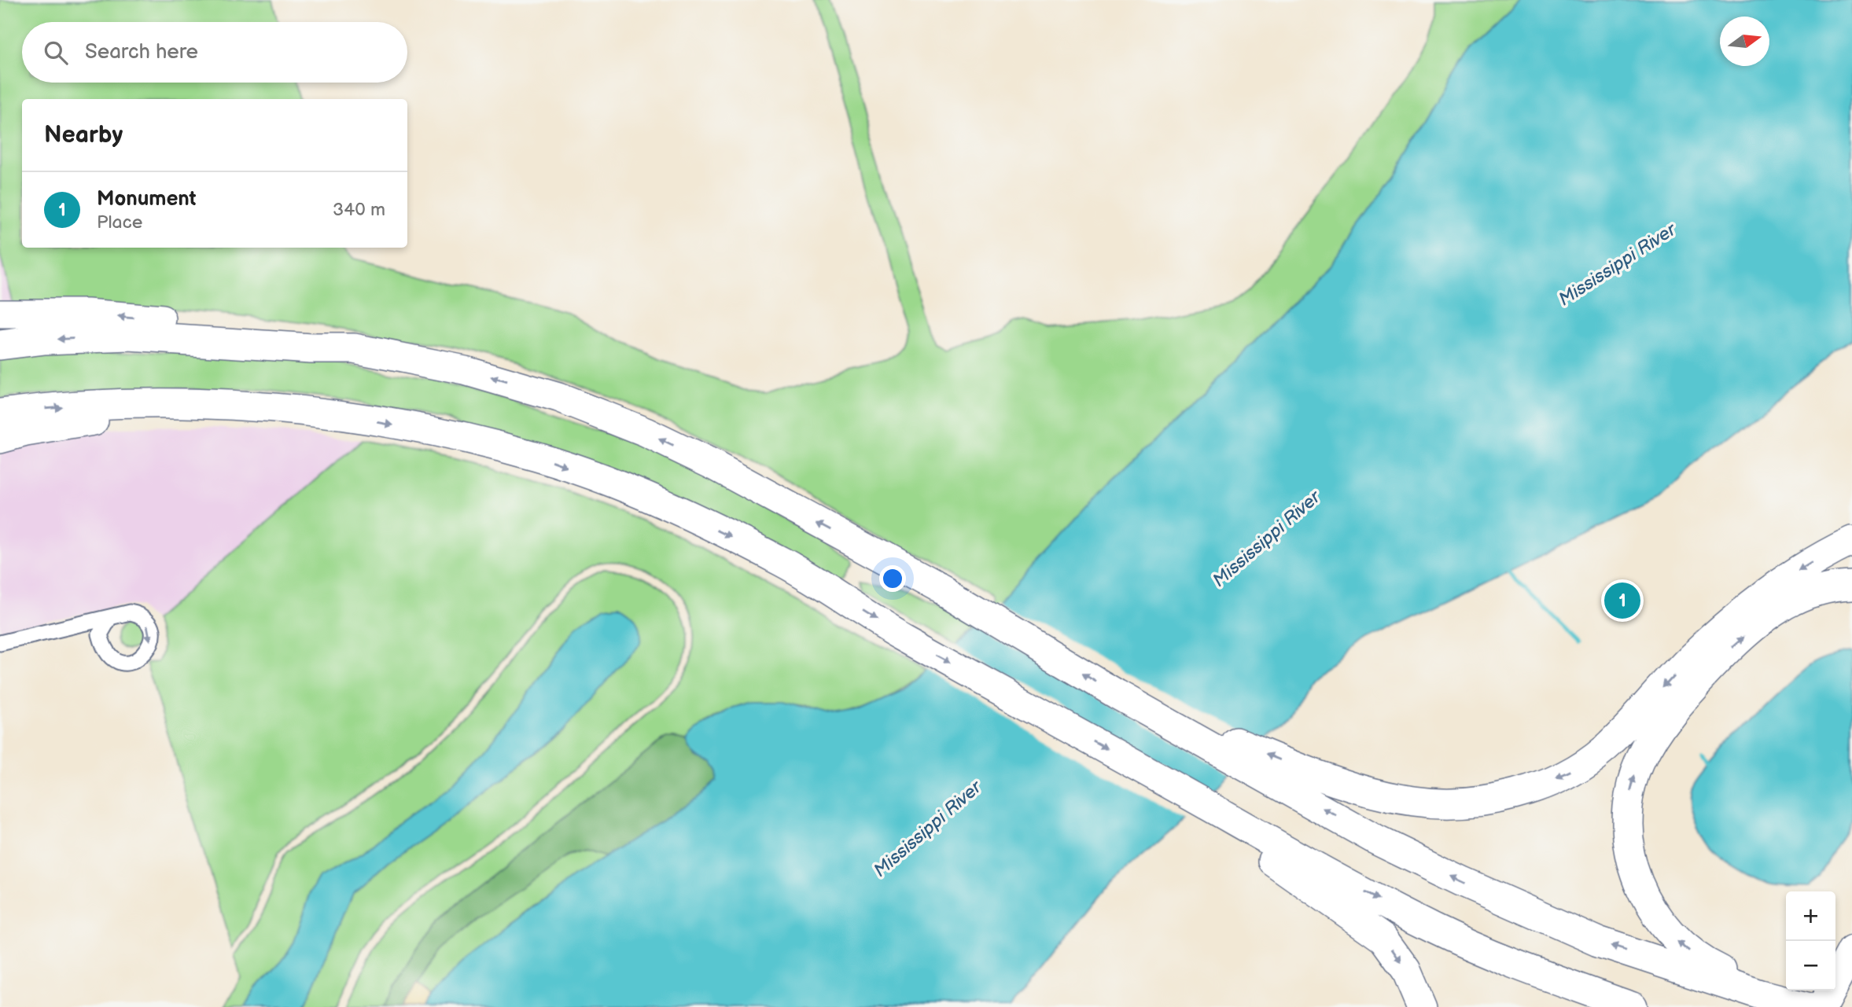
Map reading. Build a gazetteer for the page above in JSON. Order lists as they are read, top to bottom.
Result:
{
  "water": ["Mississippi River"],
  "north": "right",
  "page": {
    "search": "Search here",
    "heading": "Nearby",
    "list": [
      {
        "mark": "1",
        "name": "Monument",
        "note": "Place",
        "value": "340 m"
      }
    ],
    "pins": "1",
    "map_buttons": ["+", "−"]
  }
}
